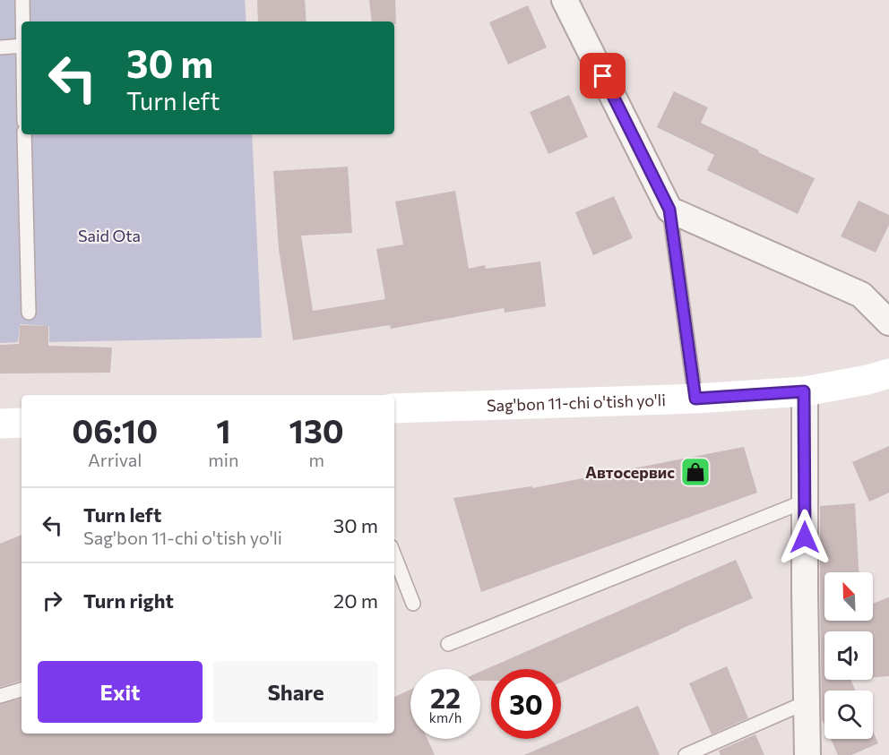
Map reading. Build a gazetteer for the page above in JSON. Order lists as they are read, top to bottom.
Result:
{
  "streets": {
    "main road": ["Sag'bon 11-chi o'tish yo'li"]
  },
  "parks": ["Said Ota"],
  "places": {
    "shop": ["Автосервис"]
  },
  "north": "top left",
  "page": {
    "turn": ["30 m", "Turn left"],
    "eta": [
      "06:10",
      "Arrival",
      "1",
      "min",
      "130",
      "m"
    ],
    "list": [
      {
        "name": "Turn left",
        "note": "Sag'bon 11-chi o'tish yo'li",
        "value": "30 m"
      },
      {
        "name": "Turn right",
        "value": "20 m"
      }
    ],
    "buttons": ["Exit", "Share"],
    "speed": "22 km/h",
    "limit": "30"
  }
}
